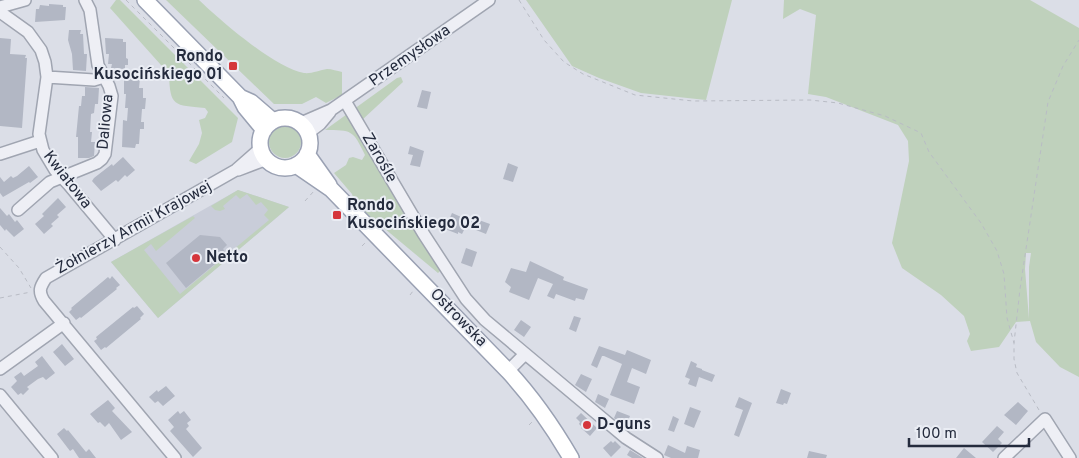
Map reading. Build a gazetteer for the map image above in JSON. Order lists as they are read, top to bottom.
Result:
{
  "streets": {
    "main road": ["Ostrowska"],
    "street": [
      "Przemysłowa",
      "Daliowa",
      "Zarośle",
      "Kwiatowa",
      "Żołnierzy Armii Krajowej"
    ]
  },
  "crossings": [
    ["Przemysłowa", "Zarośle"],
    ["Przemysłowa", "Żołnierzy Armii Krajowej"],
    ["Przemysłowa", "Ostrowska"],
    ["Daliowa", "Kwiatowa"],
    ["Kwiatowa", "Żołnierzy Armii Krajowej"],
    ["Żołnierzy Armii Krajowej", "Ostrowska"]
  ],
  "places": {
    "transit": ["Rondo Kusocińskiego 01", "Rondo Kusocińskiego 02"],
    "other": ["Netto", "D-guns"]
  },
  "scale_bar": "100 m"
}
